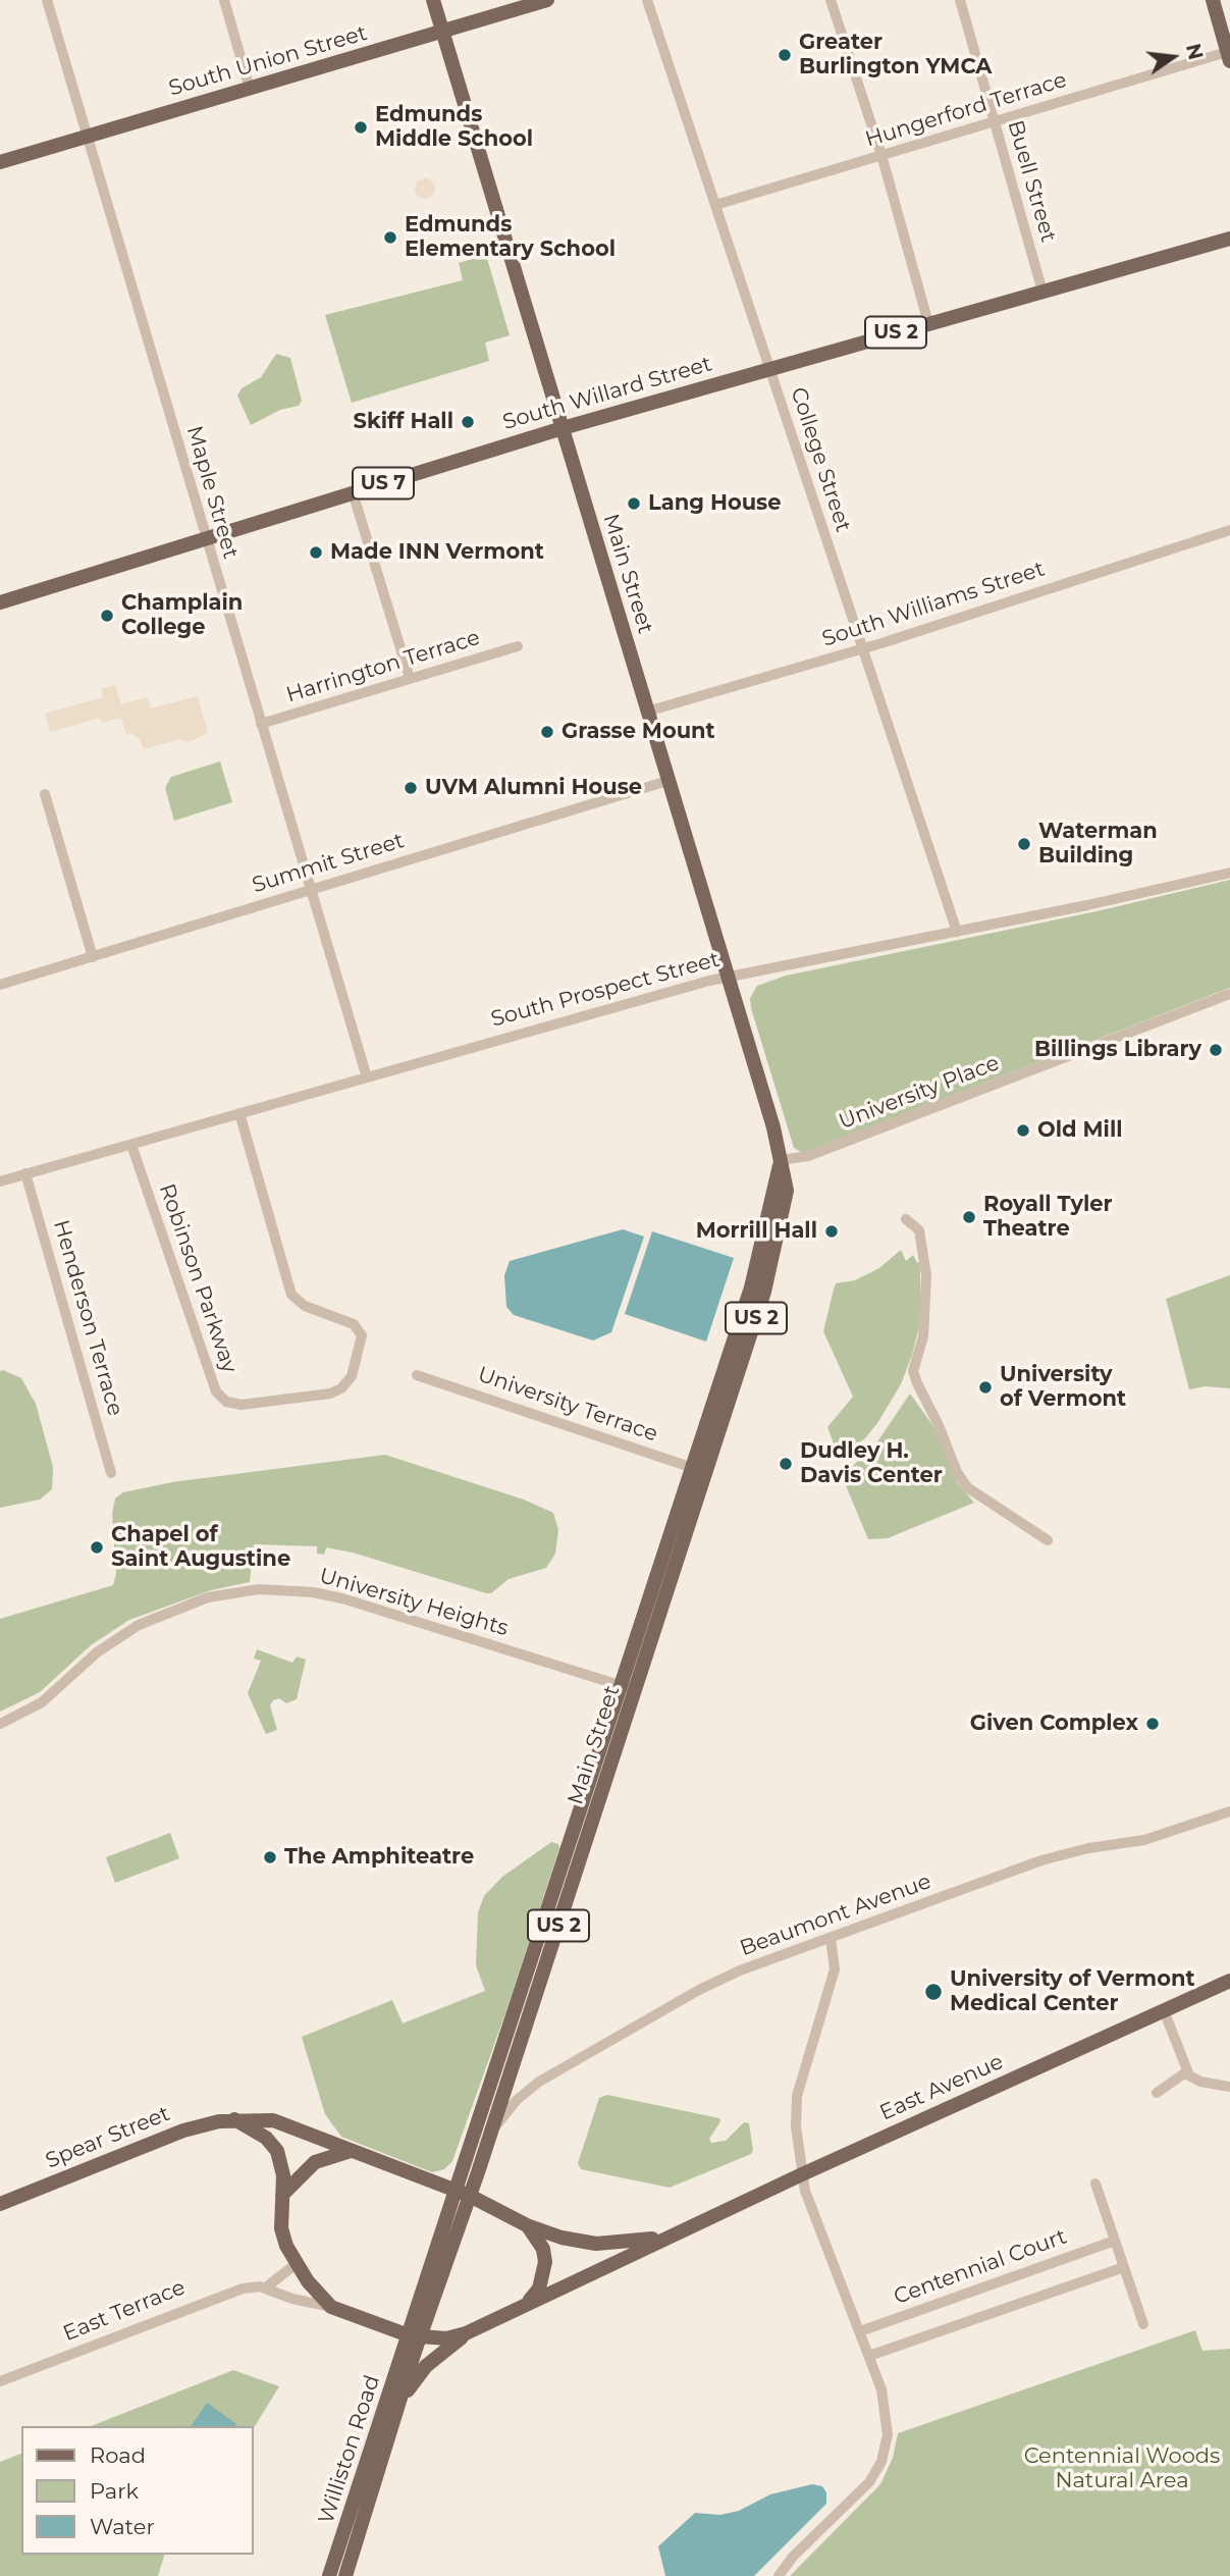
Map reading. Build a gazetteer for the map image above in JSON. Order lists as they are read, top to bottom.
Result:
{
  "streets": {
    "main road": [
      "South Union Street",
      "US 2",
      "South Willard Street",
      "US 7",
      "Main Street",
      "East Avenue",
      "Spear Street",
      "Williston Road"
    ],
    "street": [
      "Hungerford Terrace",
      "Buell Street",
      "College Street",
      "Maple Street",
      "South Williams Street",
      "Harrington Terrace",
      "Summit Street",
      "South Prospect Street",
      "University Place",
      "Robinson Parkway",
      "Henderson Terrace",
      "University Terrace",
      "University Heights",
      "Beaumont Avenue",
      "Centennial Court",
      "East Terrace"
    ]
  },
  "crossings": [
    ["South Union Street", "Maple Street"],
    ["South Union Street", "Main Street"],
    ["Hungerford Terrace", "Buell Street"],
    ["Hungerford Terrace", "College Street"],
    ["Buell Street", "South Willard Street"],
    ["South Willard Street", "College Street"],
    ["South Willard Street", "Maple Street"],
    ["South Willard Street", "Main Street"],
    ["College Street", "South Williams Street"],
    ["College Street", "South Prospect Street"],
    ["Maple Street", "Harrington Terrace"],
    ["Maple Street", "Summit Street"],
    ["Maple Street", "South Prospect Street"],
    ["Main Street", "South Williams Street"],
    ["Main Street", "Summit Street"],
    ["Main Street", "South Prospect Street"],
    ["Main Street", "University Place"],
    ["Main Street", "University Terrace"],
    ["Main Street", "University Heights"],
    ["Main Street", "Beaumont Avenue"],
    ["Main Street", "East Avenue"],
    ["Main Street", "Spear Street"],
    ["Main Street", "East Terrace"],
    ["Main Street", "Williston Road"],
    ["South Prospect Street", "Robinson Parkway"],
    ["South Prospect Street", "Henderson Terrace"],
    ["East Avenue", "Spear Street"],
    ["East Avenue", "East Terrace"],
    ["East Avenue", "Williston Road"],
    ["Spear Street", "East Terrace"],
    ["Spear Street", "Williston Road"],
    ["East Terrace", "Williston Road"]
  ],
  "parks": ["Centennial Woods Natural Area"],
  "places": [
    "Greater Burlington YMCA",
    "Edmunds Middle School",
    "Edmunds Elementary School",
    "Skiff Hall",
    "Lang House",
    "Made INN Vermont",
    "Champlain College",
    "Grasse Mount",
    "UVM Alumni House",
    "Waterman Building",
    "Billings Library",
    "Old Mill",
    "Royall Tyler Theatre",
    "Morrill Hall",
    "University of Vermont",
    "Dudley H. Davis Center",
    "Chapel of Saint Augustine",
    "Given Complex",
    "The Amphiteatre",
    "University of Vermont Medical Center"
  ],
  "legend": ["Road", "Park", "Water"],
  "north": "right"
}
